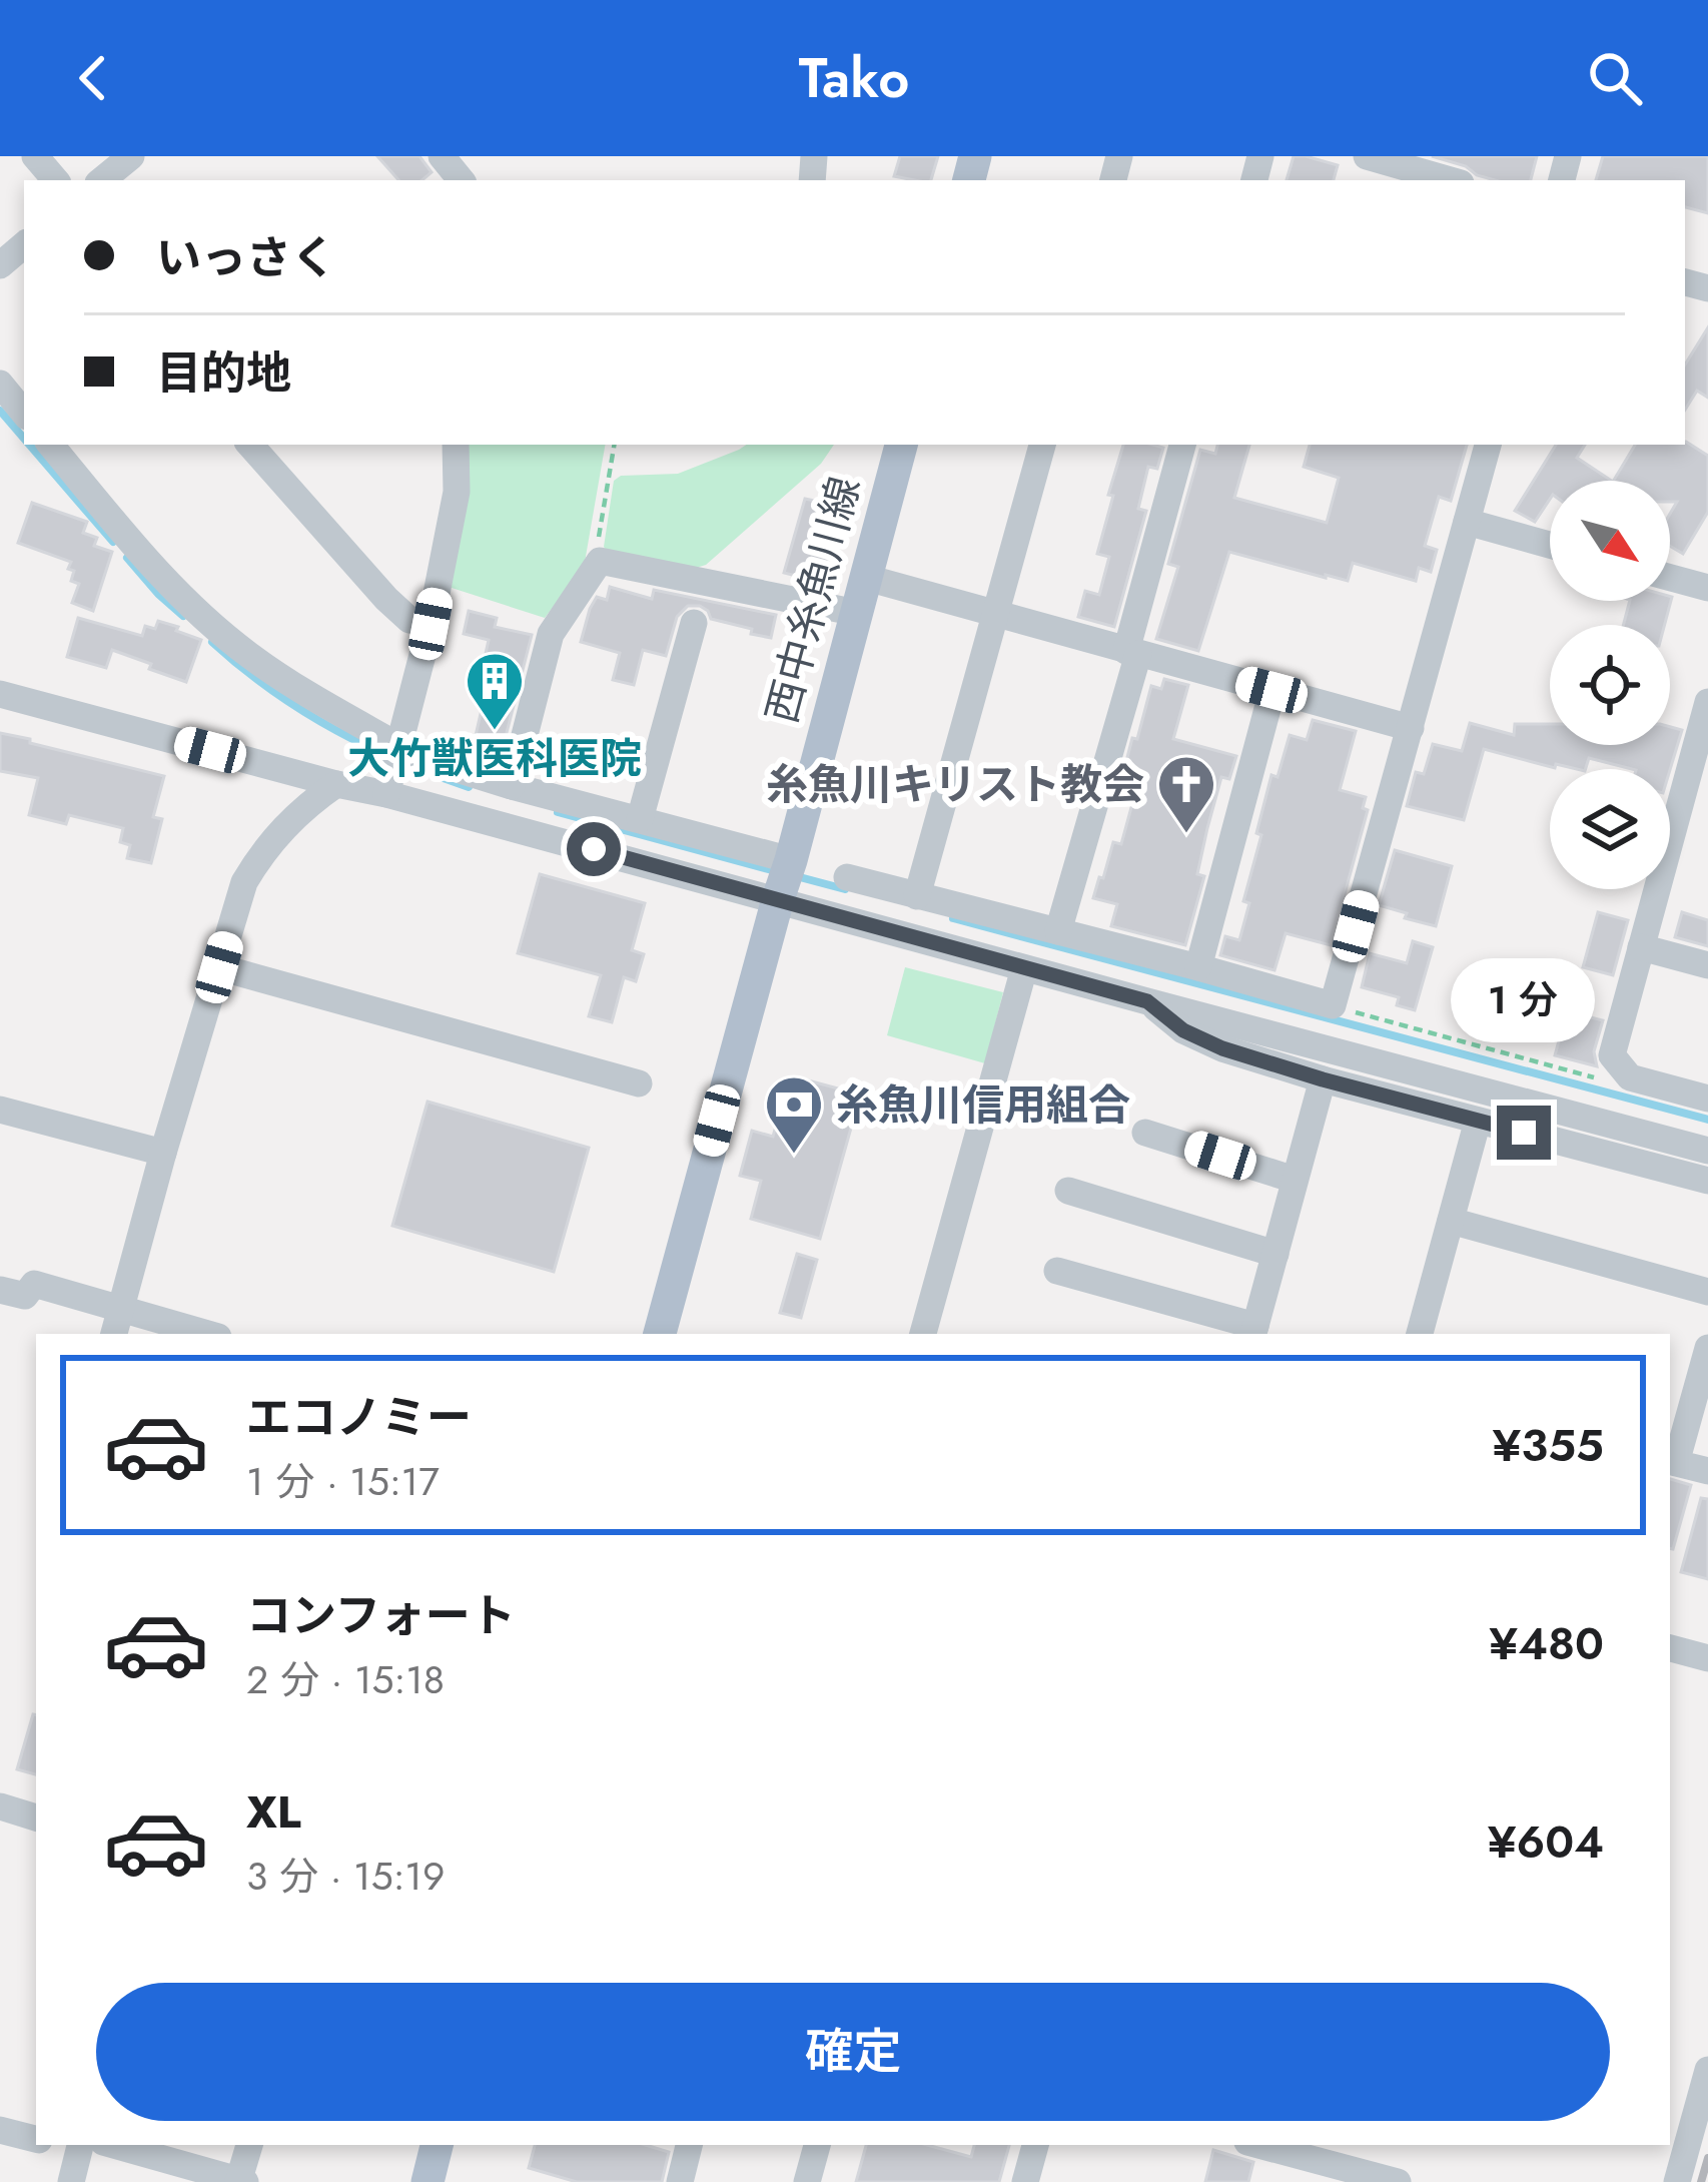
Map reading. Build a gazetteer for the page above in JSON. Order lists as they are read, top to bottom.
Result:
{
  "streets": {
    "main road": ["西中糸魚川線"]
  },
  "places": {
    "building": ["大竹獣医科医院"],
    "church": ["糸魚川キリスト教会"],
    "bank": ["糸魚川信用組合"]
  },
  "north": "bottom right",
  "page": {
    "header": "Tako",
    "banner": ["いっさく", "目的地"],
    "bubble": "1 分",
    "list": [
      {
        "name": "エコノミー",
        "note": "1 分 · 15:17",
        "value": "¥355"
      },
      {
        "name": "コンフォート",
        "note": "2 分 · 15:18",
        "value": "¥480"
      },
      {
        "name": "XL",
        "note": "3 分 · 15:19",
        "value": "¥604"
      }
    ],
    "buttons": "確定"
  }
}
